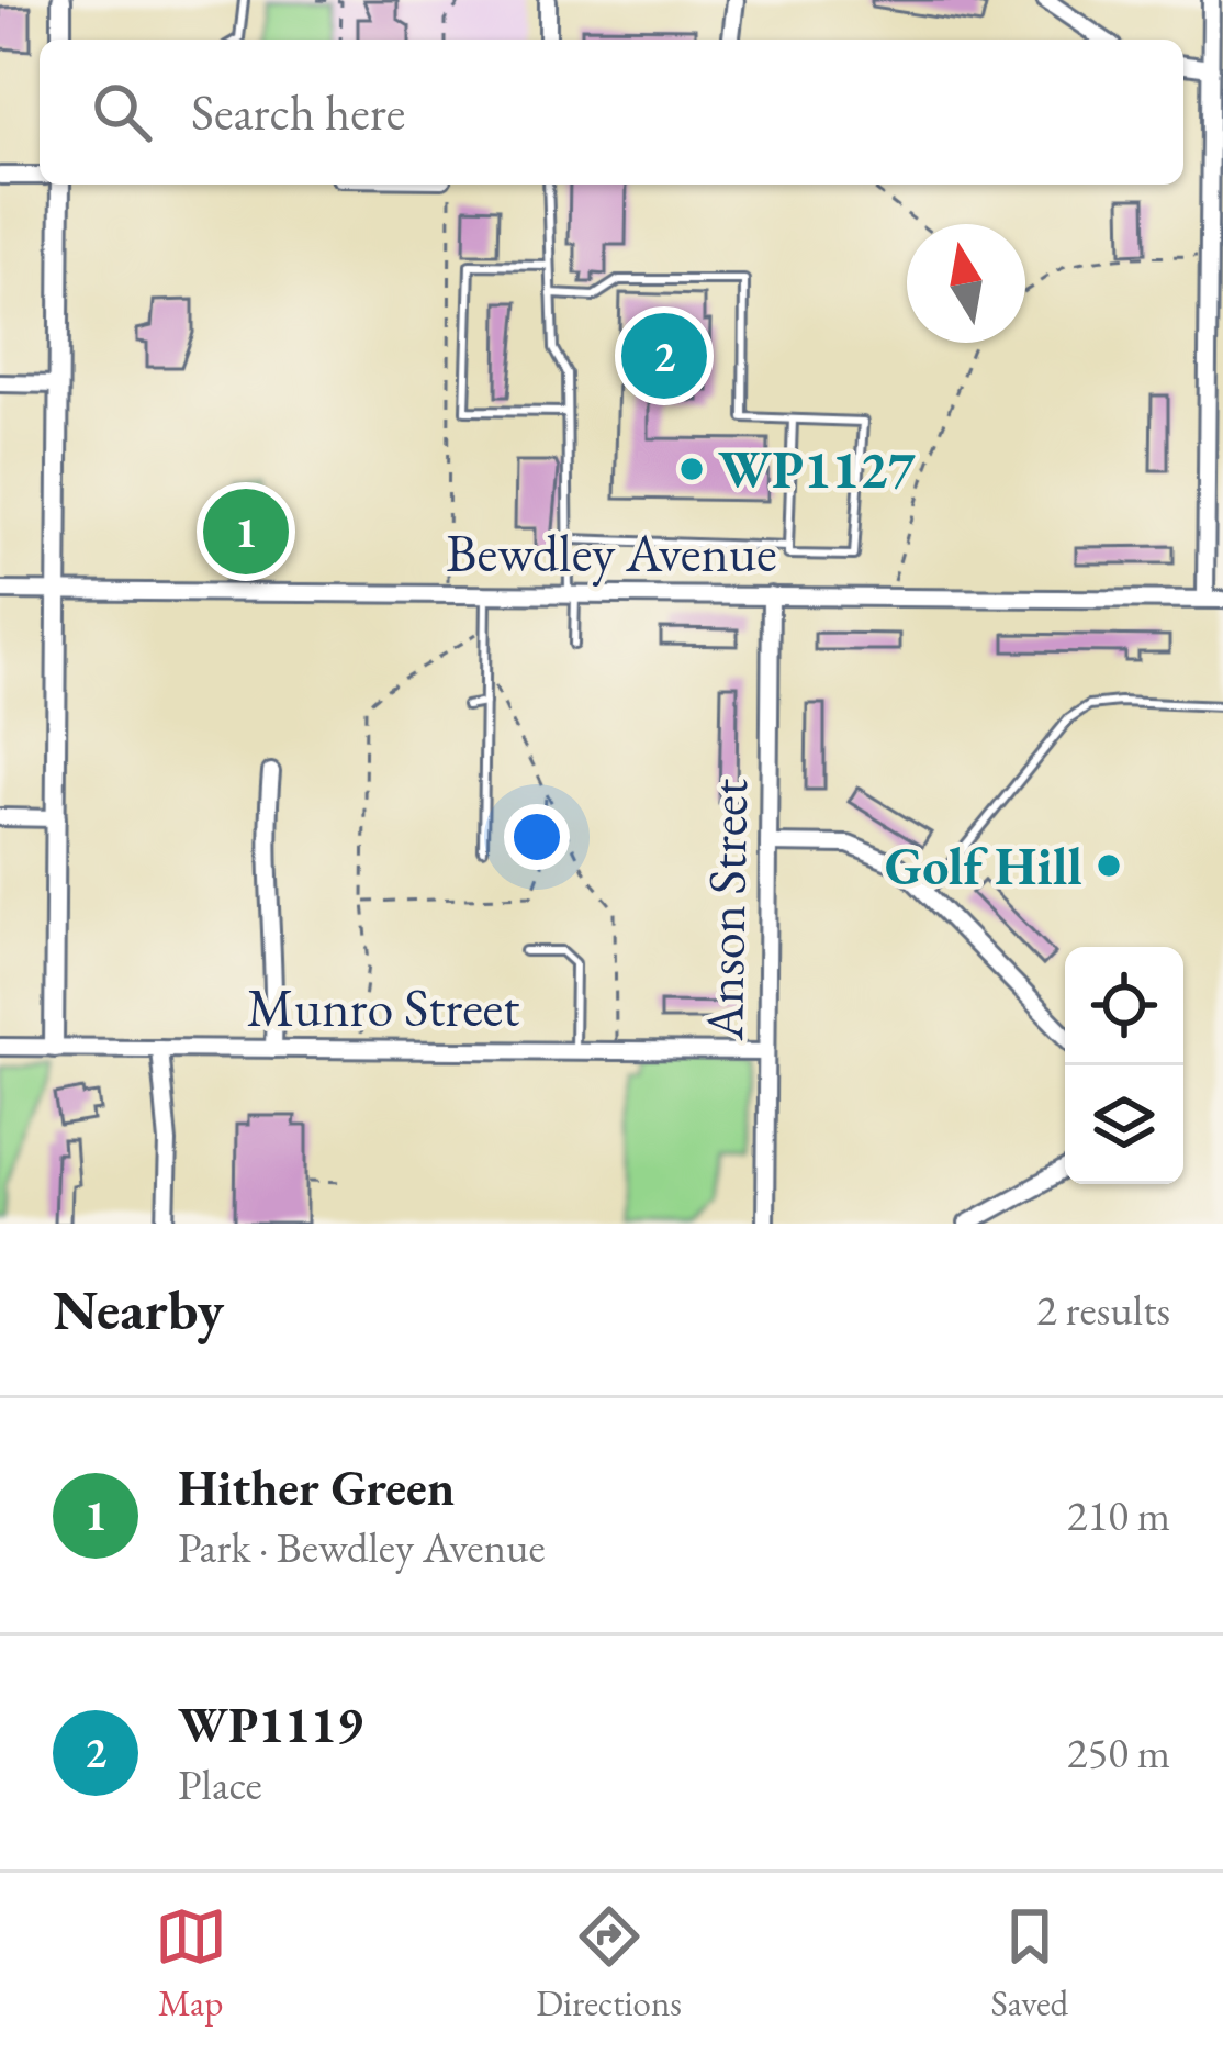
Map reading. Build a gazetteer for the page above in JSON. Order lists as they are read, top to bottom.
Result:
{
  "streets": {
    "street": ["Bewdley Avenue", "Anson Street", "Munro Street"]
  },
  "crossings": [
    ["Bewdley Avenue", "Anson Street"],
    ["Anson Street", "Munro Street"]
  ],
  "places": ["WP1127", "Golf Hill"],
  "north": "top",
  "page": {
    "search": "Search here",
    "pins": ["2", "1"],
    "heading": ["Nearby", "2 results"],
    "list": [
      {
        "mark": "1",
        "name": "Hither Green",
        "note": "Park · Bewdley Avenue",
        "value": "210 m"
      },
      {
        "mark": "2",
        "name": "WP1119",
        "note": "Place",
        "value": "250 m"
      }
    ],
    "nav": ["Map", "Directions", "Saved"]
  }
}
